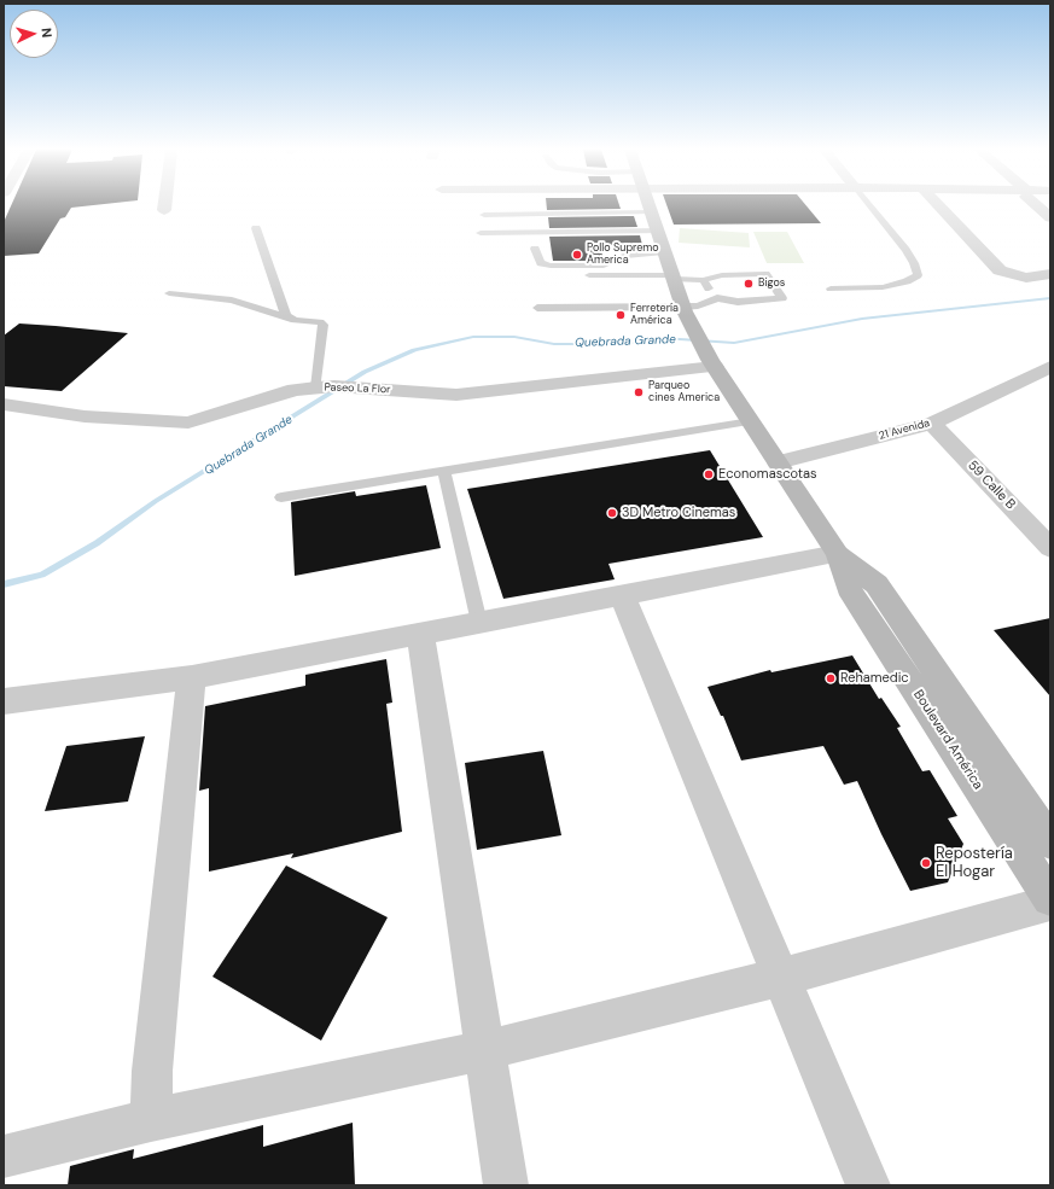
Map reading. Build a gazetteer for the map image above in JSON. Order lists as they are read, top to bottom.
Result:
{
  "streets": {
    "main road": ["Boulevard América"],
    "street": ["Paseo La Flor", "21 Avenida", "59 Calle B"]
  },
  "crossings": [
    ["Paseo La Flor", "Boulevard América"],
    ["21 Avenida", "59 Calle B"],
    ["21 Avenida", "Boulevard América"]
  ],
  "water": ["Quebrada Grande"],
  "places": [
    "Pollo Supremo America",
    "Bigos",
    "Ferretería América",
    "Parqueo cines America",
    "Economascotas",
    "3D Metro Cinemas",
    "Rehamedic",
    "Repostería El Hogar"
  ],
  "north": "right"
}
